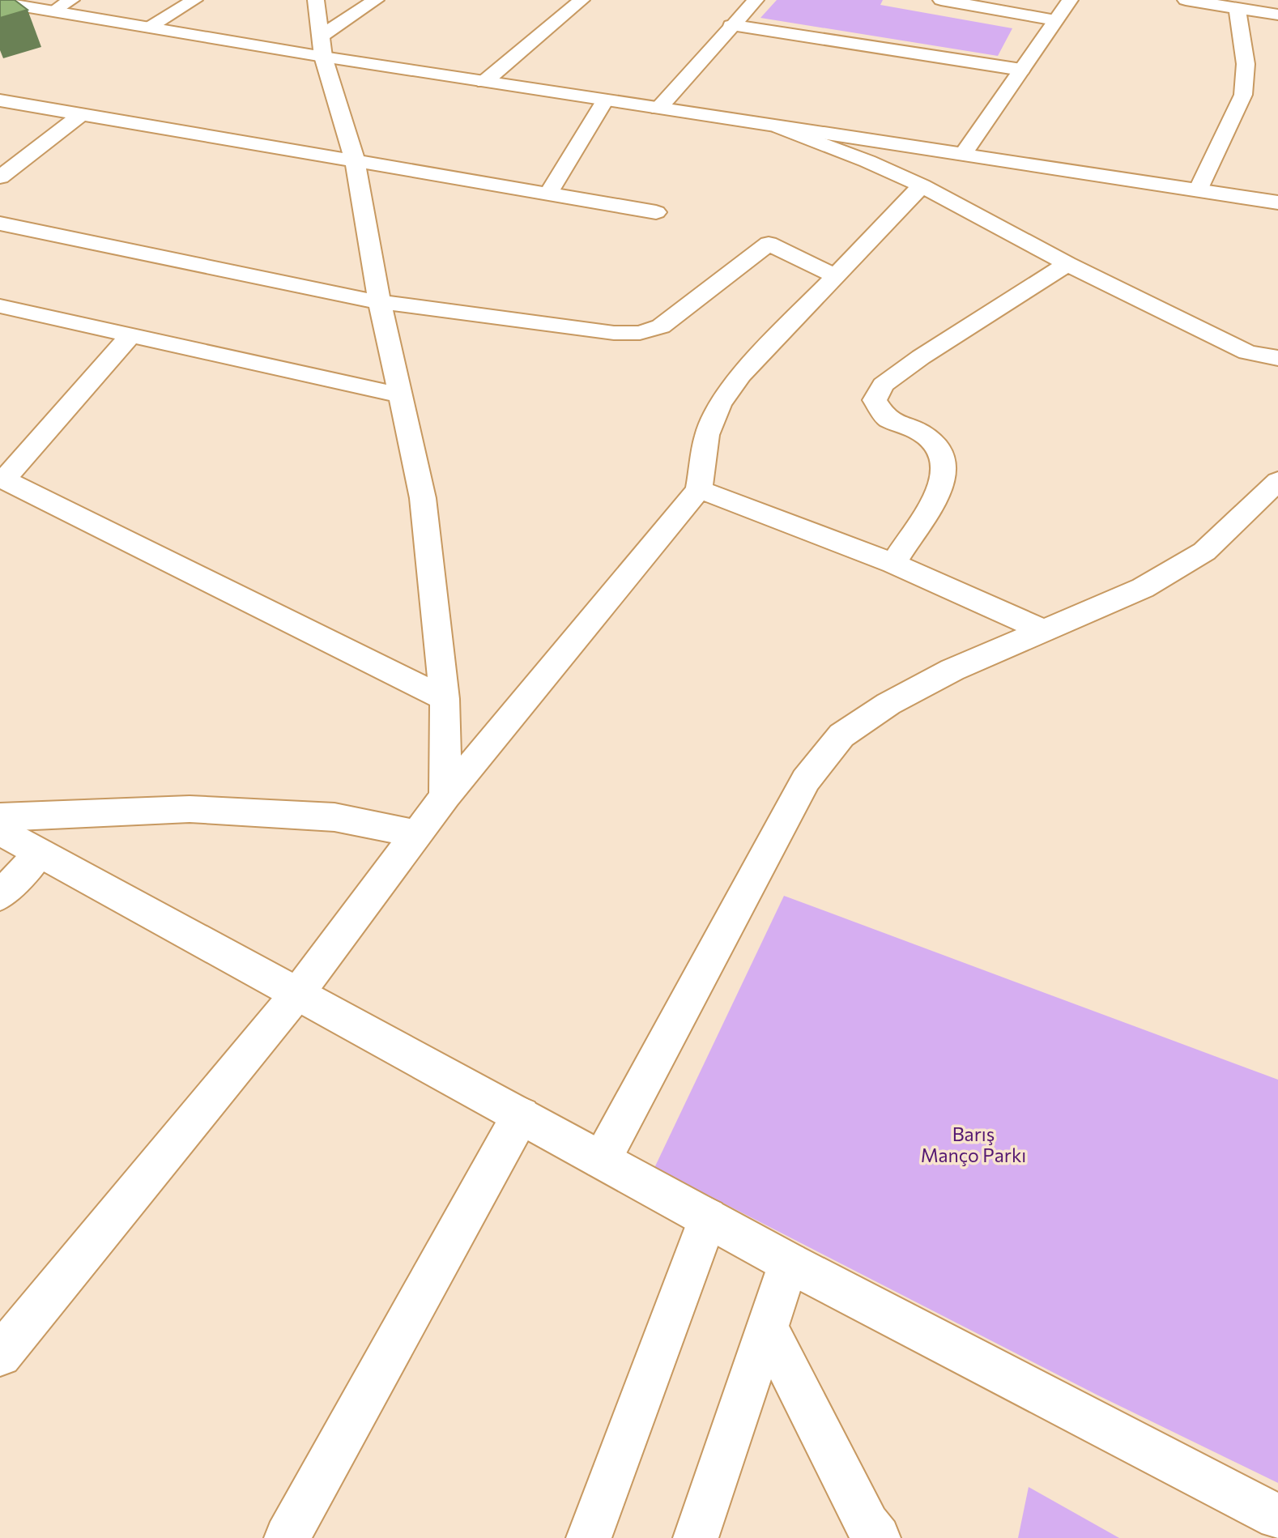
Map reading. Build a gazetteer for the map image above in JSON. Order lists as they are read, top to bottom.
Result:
{
  "parks": ["Barış Manço Parkı"]
}
